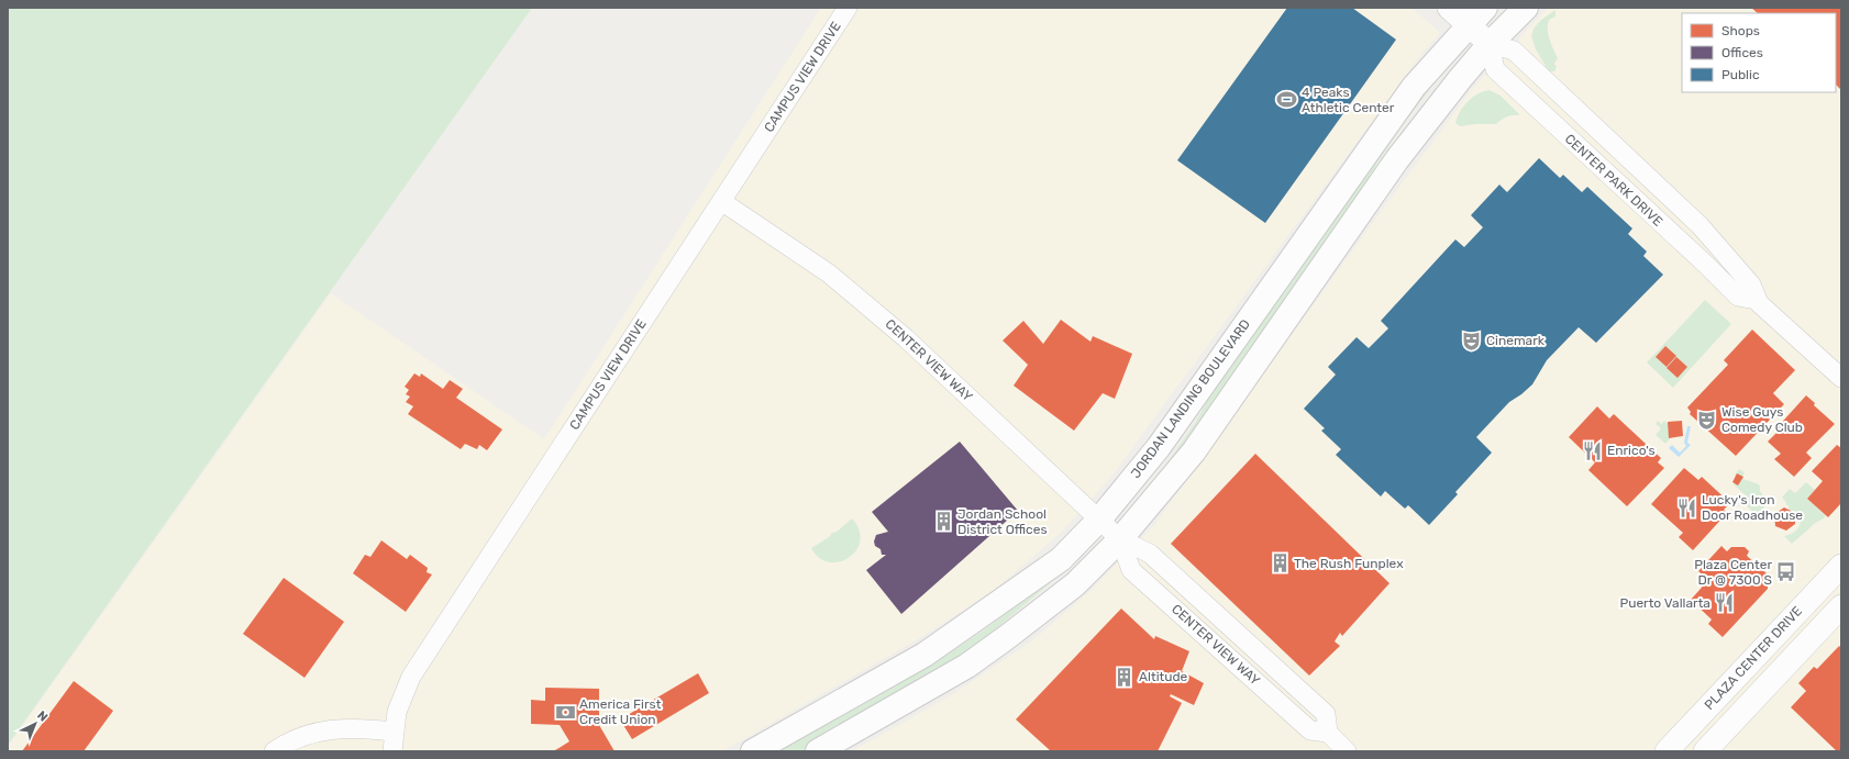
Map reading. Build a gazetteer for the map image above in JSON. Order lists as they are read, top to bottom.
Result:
{
  "streets": {
    "main road": ["JORDAN LANDING BOULEVARD"],
    "street": [
      "CAMPUS VIEW DRIVE",
      "CENTER PARK DRIVE",
      "CENTER VIEW WAY",
      "PLAZA CENTER DRIVE"
    ]
  },
  "crossings": [
    ["CAMPUS VIEW DRIVE", "CENTER VIEW WAY"],
    ["CENTER PARK DRIVE", "JORDAN LANDING BOULEVARD"],
    ["CENTER VIEW WAY", "JORDAN LANDING BOULEVARD"]
  ],
  "places": {
    "sports": ["4 Peaks Athletic Center"],
    "theatre": ["Cinemark", "Wise Guys Comedy Club"],
    "restaurant": ["Enrico's", "Lucky's Iron Door Roadhouse", "Puerto Vallarta"],
    "building": ["Jordan School District Offices", "The Rush Funplex", "Altitude"],
    "bus stop": ["Plaza Center Dr @ 7300 S"],
    "bank": ["America First Credit Union"]
  },
  "legend": ["Shops", "Offices", "Public"],
  "north": "top right"
}
